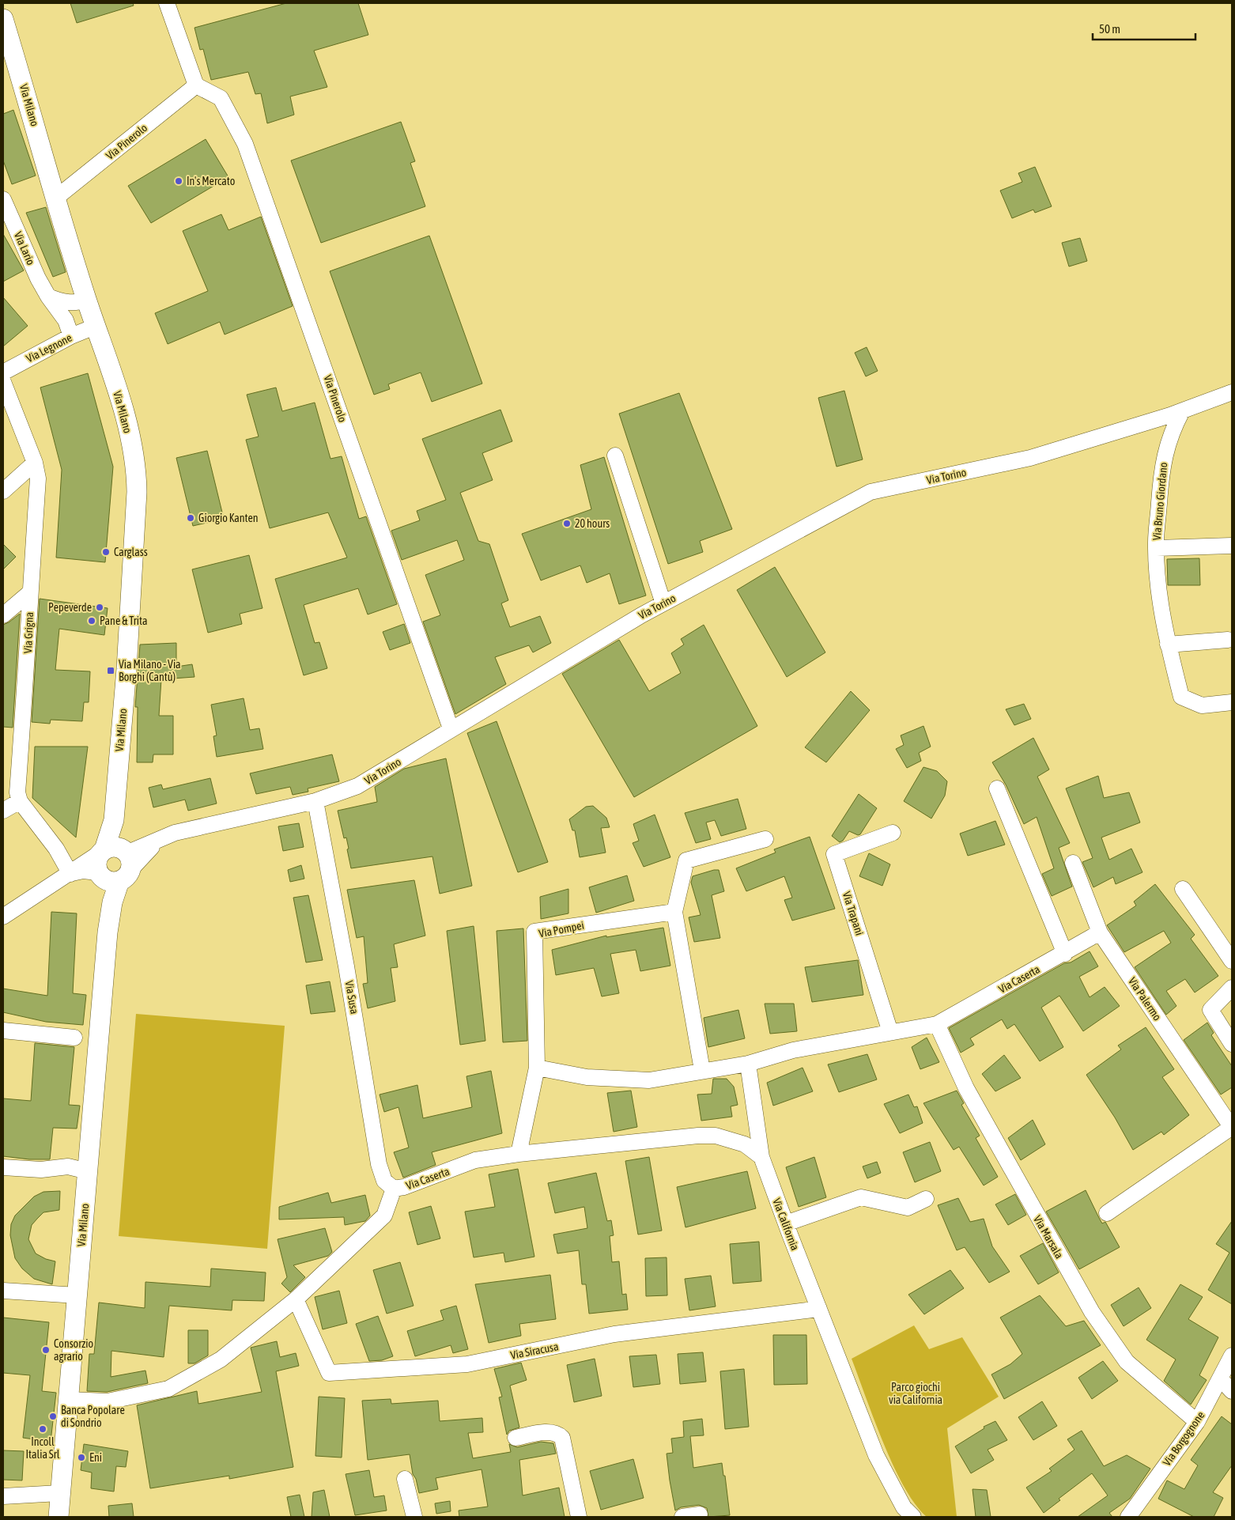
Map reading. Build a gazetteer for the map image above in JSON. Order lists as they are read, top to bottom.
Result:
{
  "streets": {
    "main road": ["Via Milano"],
    "street": [
      "Via Pinerolo",
      "Via Lario",
      "Via Legnone",
      "Via Torino",
      "Via Bruno Giordano",
      "Via Grigna",
      "Via Trapani",
      "Via Pompei",
      "Via Caserta",
      "Via Susa",
      "Via Palermo",
      "Via California",
      "Via Marsala",
      "Via Siracusa",
      "Via Borgognone"
    ]
  },
  "crossings": [
    ["Via Milano", "Via Pinerolo"],
    ["Via Milano", "Via Legnone"],
    ["Via Milano", "Via Torino"],
    ["Via Milano", "Via Caserta"],
    ["Via Pinerolo", "Via Torino"],
    ["Via Lario", "Via Legnone"],
    ["Via Torino", "Via Bruno Giordano"],
    ["Via Torino", "Via Susa"],
    ["Via Trapani", "Via Caserta"],
    ["Via Caserta", "Via Susa"],
    ["Via Caserta", "Via Palermo"],
    ["Via Caserta", "Via Marsala"],
    ["Via Caserta", "Via Siracusa"],
    ["Via California", "Via Siracusa"],
    ["Via Marsala", "Via Borgognone"]
  ],
  "parks": ["Parco giochi via California"],
  "places": {
    "other": [
      "In's Mercato",
      "Giorgio Kanten",
      "20 hours",
      "Carglass",
      "Pepeverde",
      "Pane & Trita",
      "Consorzio agrario",
      "Banca Popolare di Sondrio",
      "Incoll Italia Srl",
      "Eni"
    ],
    "transit": ["Via Milano - Via Borghi (Cantù)"]
  },
  "scale_bar": "50 m"
}
